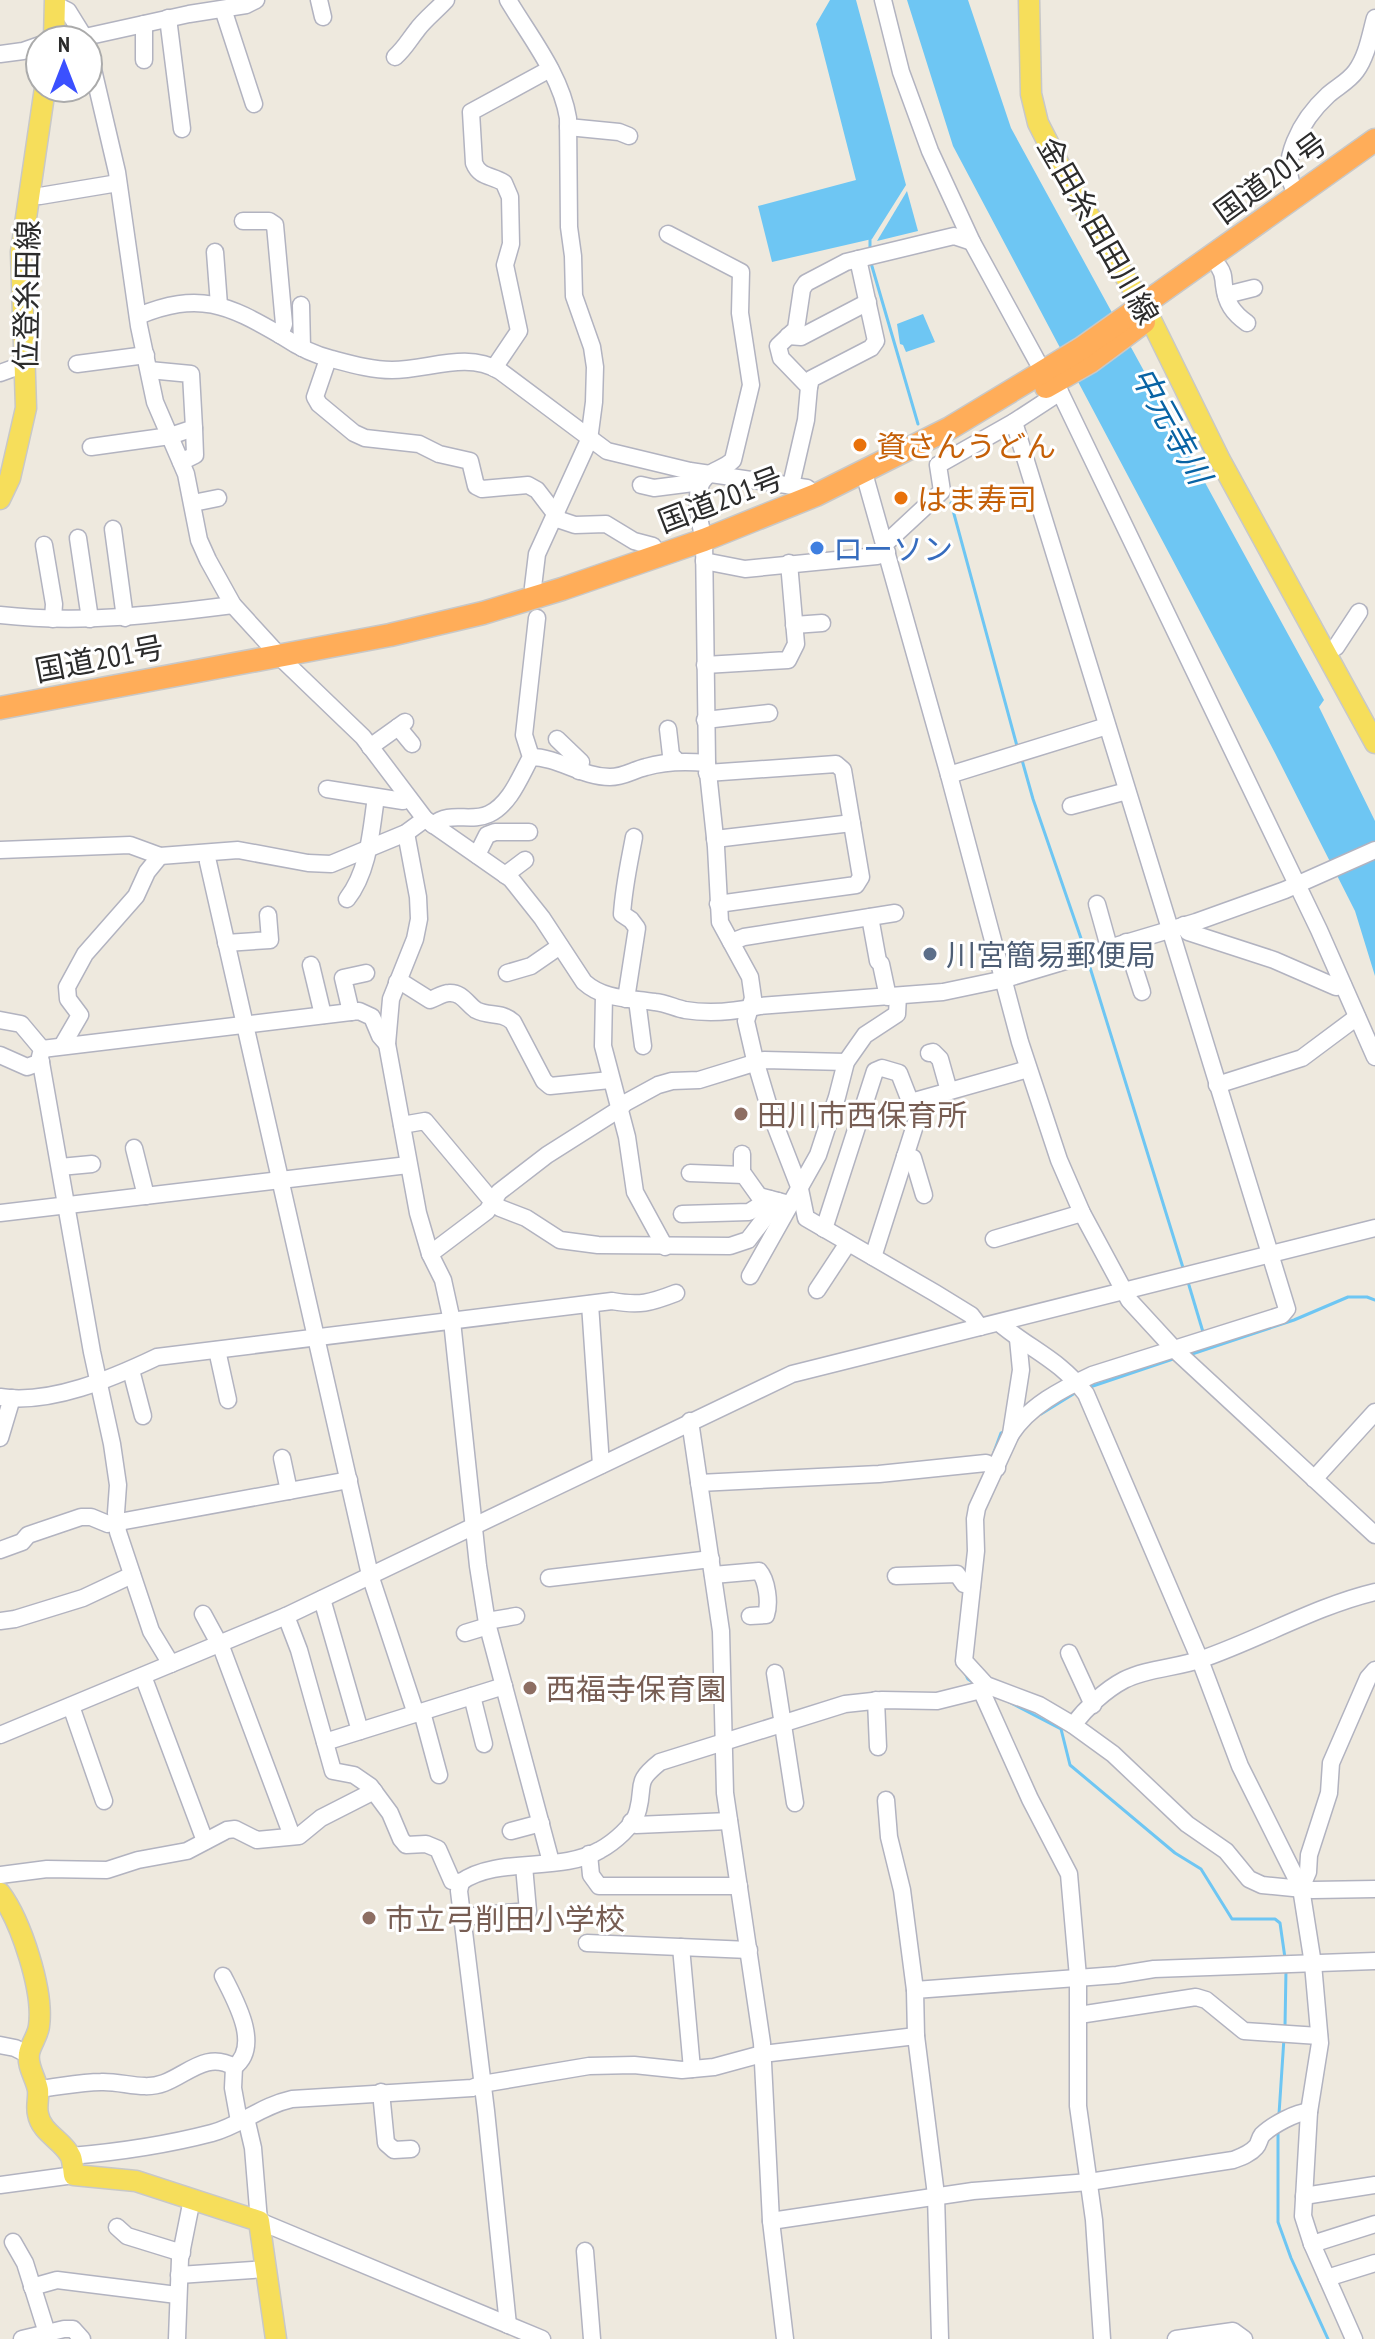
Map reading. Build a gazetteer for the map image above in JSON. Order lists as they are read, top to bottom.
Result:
{
  "streets": {
    "highway": ["国道201号"],
    "main road": ["金田糸田田川線", "位登糸田線"]
  },
  "crossings": [
    ["国道201号", "金田糸田田川線"]
  ],
  "water": ["中元寺川"],
  "places": [
    "資さんうどん",
    "はま寿司",
    "ローソン",
    "川宮簡易郵便局",
    "田川市西保育所",
    "西福寺保育園",
    "市立弓削田小学校"
  ],
  "north": "top"
}
